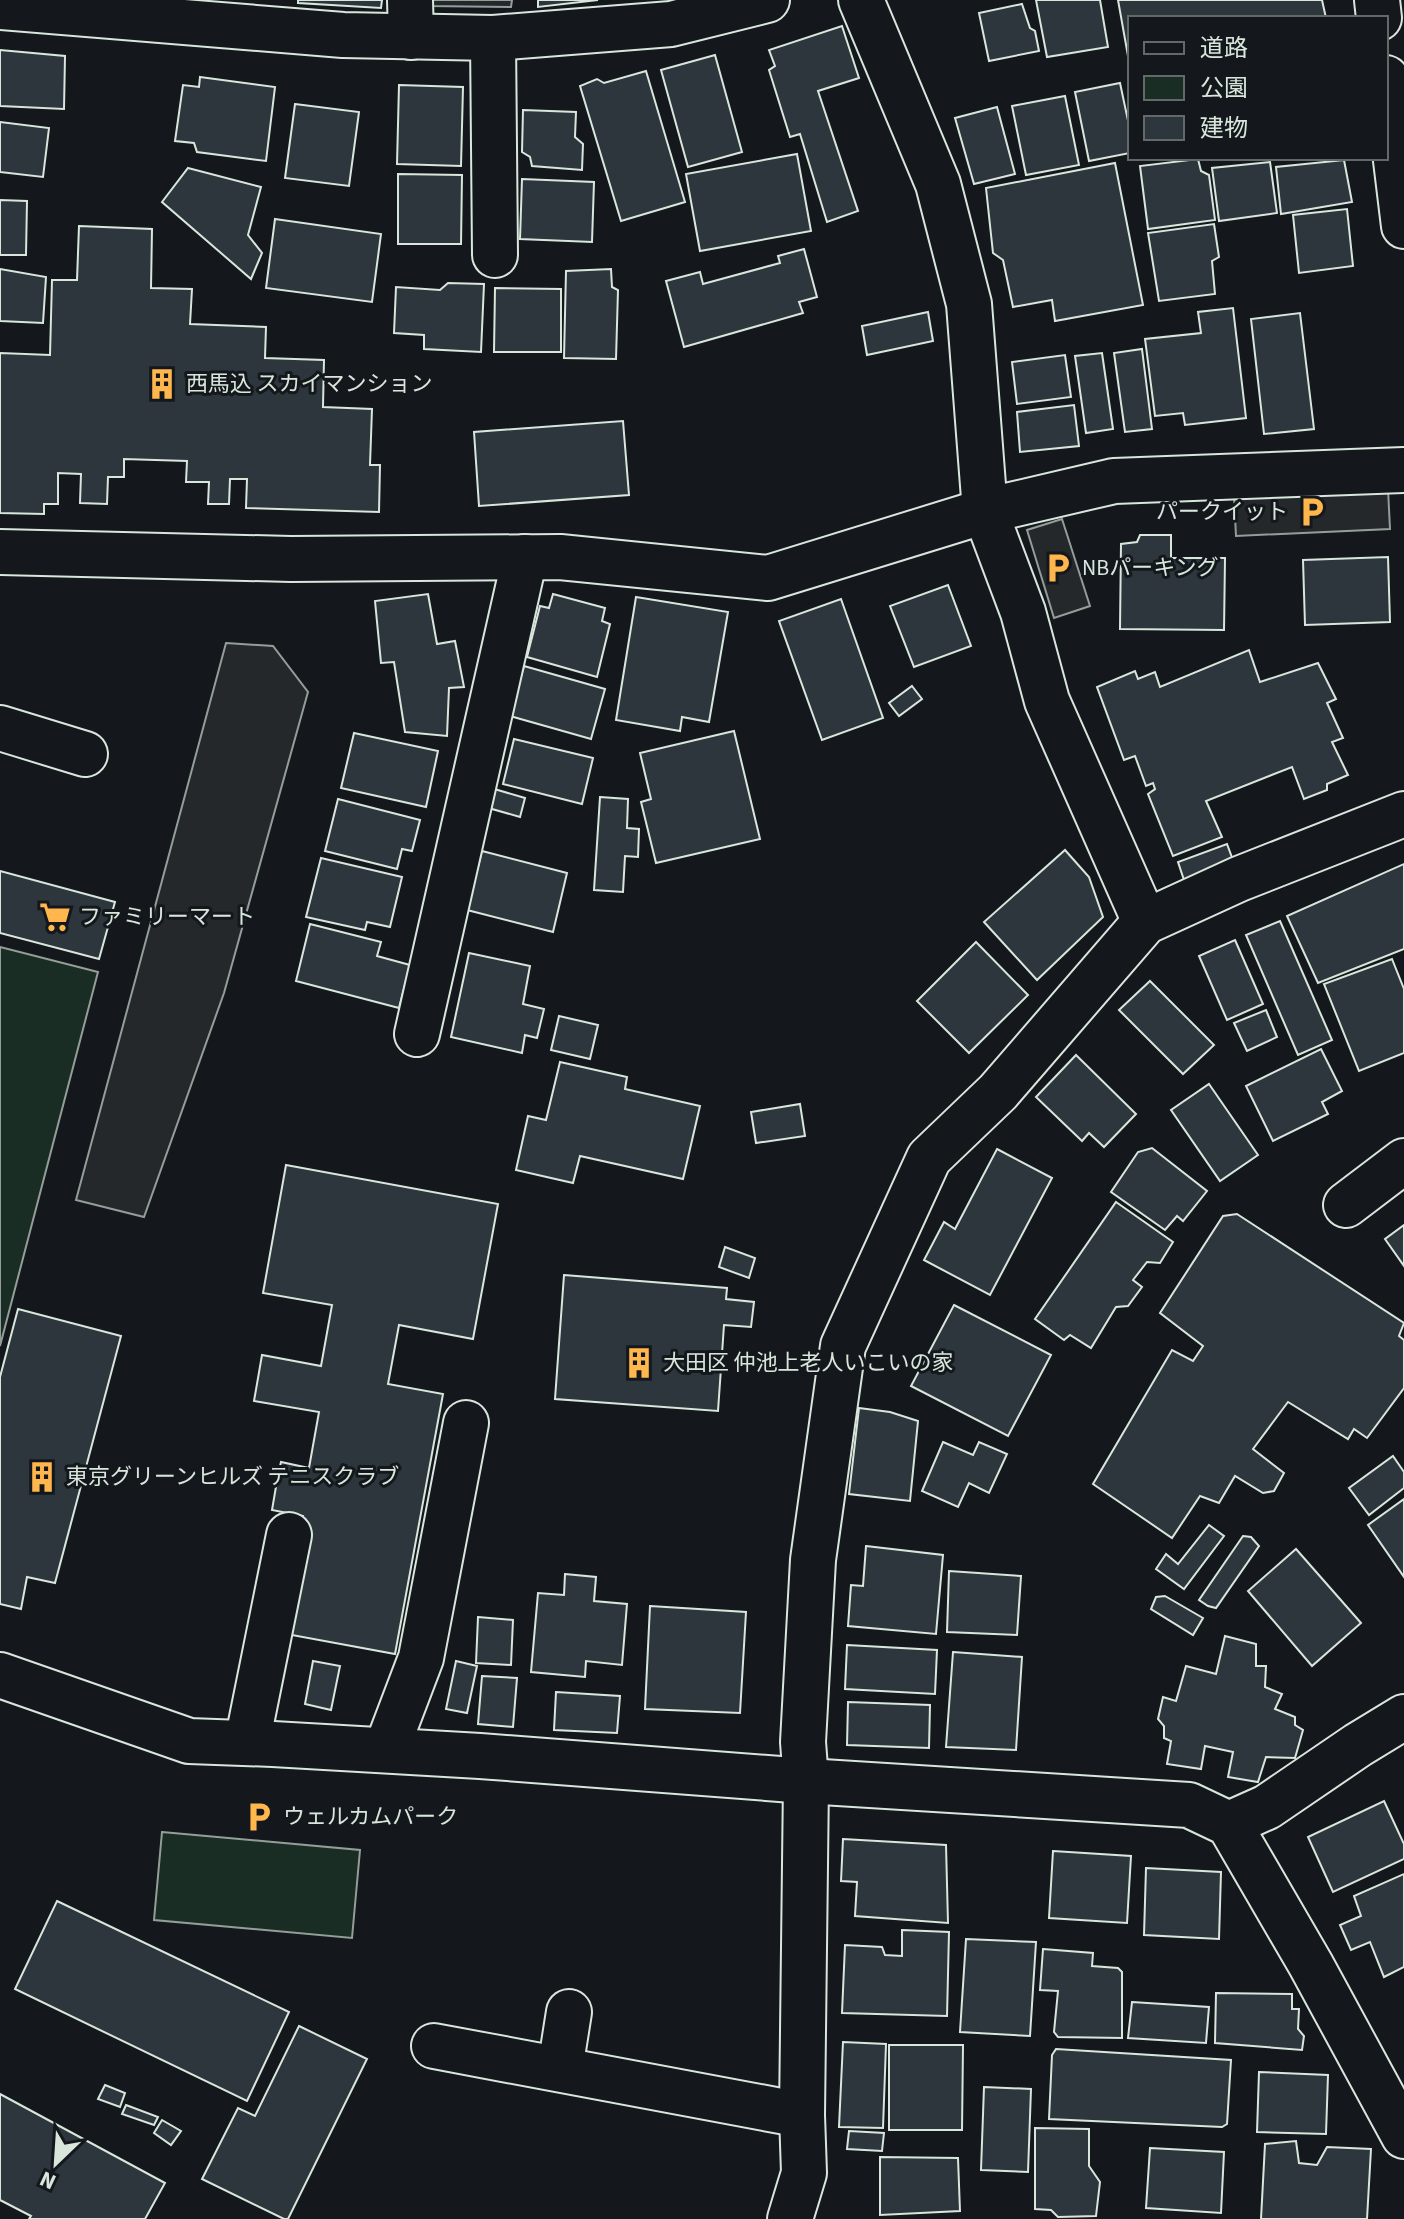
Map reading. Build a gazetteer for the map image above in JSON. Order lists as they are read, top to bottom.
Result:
{
  "places": {
    "building": ["西馬込 スカイマンション", "大田区 仲池上老人いこいの家", "東京グリーンヒルズ テニスクラブ"],
    "parking": ["パークイット", "NBパーキング", "ウェルカムパーク"],
    "supermarket": ["ファミリーマート"]
  },
  "legend": ["道路", "公園", "建物"],
  "north": "bottom left"
}
